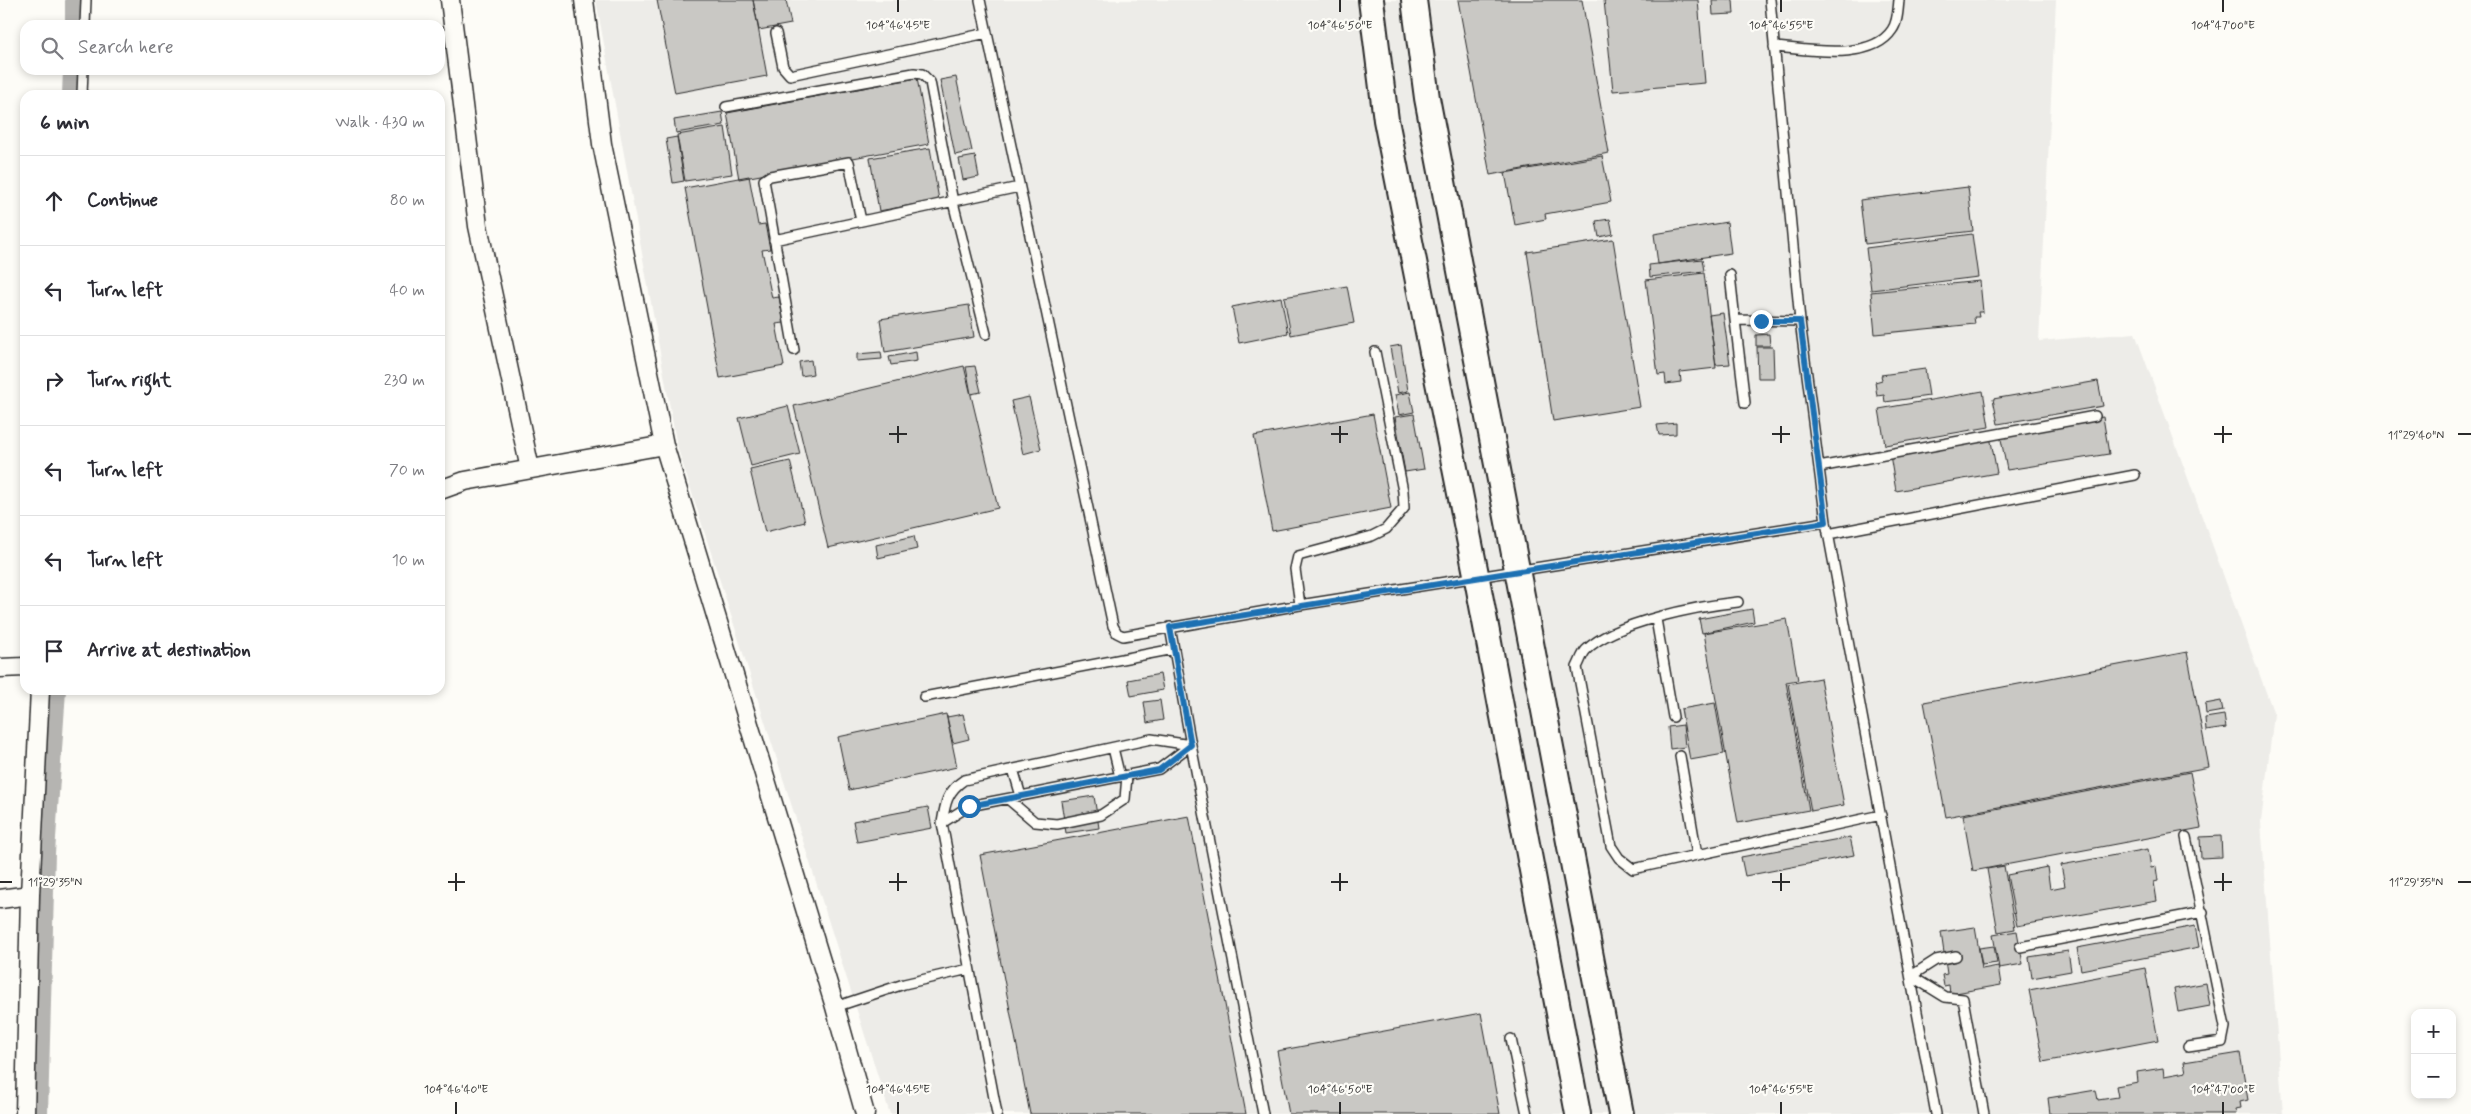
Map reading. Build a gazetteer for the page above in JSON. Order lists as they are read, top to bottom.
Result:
{
  "page": {
    "search": "Search here",
    "heading": ["6 min", "Walk · 430 m"],
    "list": [
      ["Continue", "80 m"],
      ["Turn left", "40 m"],
      ["Turn right", "230 m"],
      ["Turn left", "70 m"],
      ["Turn left", "10 m"],
      "Arrive at destination"
    ],
    "map_buttons": ["+", "−"]
  },
  "coordinates": [
    "104°46'45\"E",
    "104°46'50\"E",
    "104°46'55\"E",
    "104°47'00\"E",
    "11°29'40\"N",
    "11°29'35\"N",
    "104°46'40\"E"
  ]
}
